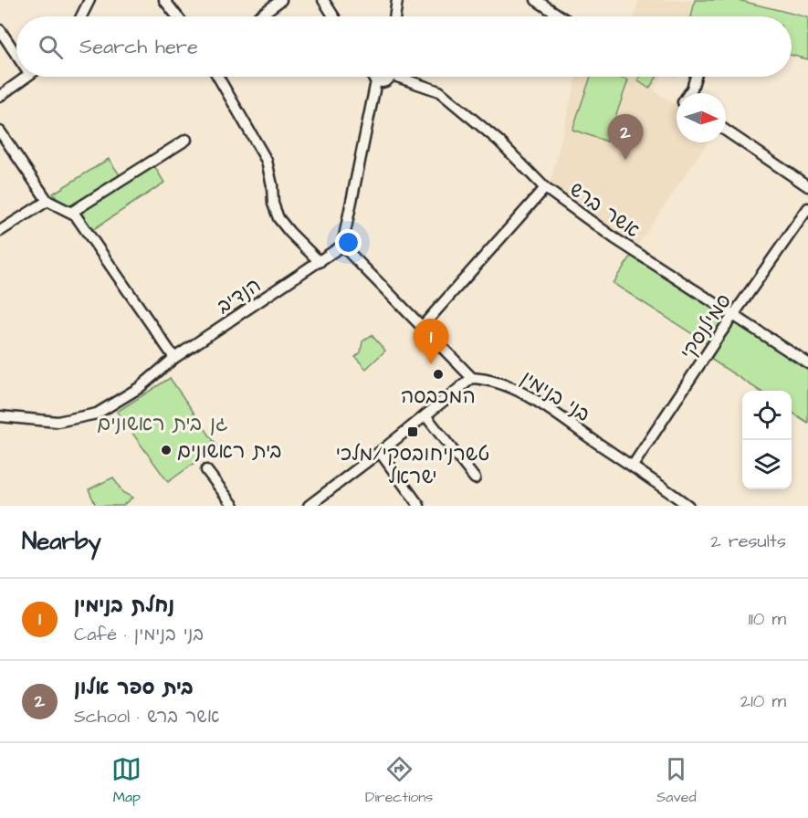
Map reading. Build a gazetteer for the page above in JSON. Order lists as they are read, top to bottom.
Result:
{
  "streets": {
    "street": [
      "אשר ברש",
      "הנדיב",
      "סמילנסקי",
      "בני בנימין"
    ]
  },
  "crossings": [
    ["אשר ברש", "סמילנסקי"],
    ["סמילנסקי", "בני בנימין"]
  ],
  "parks": ["גן בית ראשונים"],
  "places": {
    "other": ["המכבסה", "בית ראשונים"],
    "transit": ["טשרניחובסקי/מלכי ישראל"]
  },
  "north": "right",
  "page": {
    "search": "Search here",
    "pins": ["2", "1"],
    "heading": ["Nearby", "2 results"],
    "list": [
      {
        "mark": "1",
        "name": "נחלת בנימין",
        "note": "Café · בני בנימין",
        "value": "110 m"
      },
      {
        "mark": "2",
        "name": "בית ספר אלון",
        "note": "School · אשר ברש",
        "value": "210 m"
      }
    ],
    "nav": ["Map", "Directions", "Saved"]
  }
}
